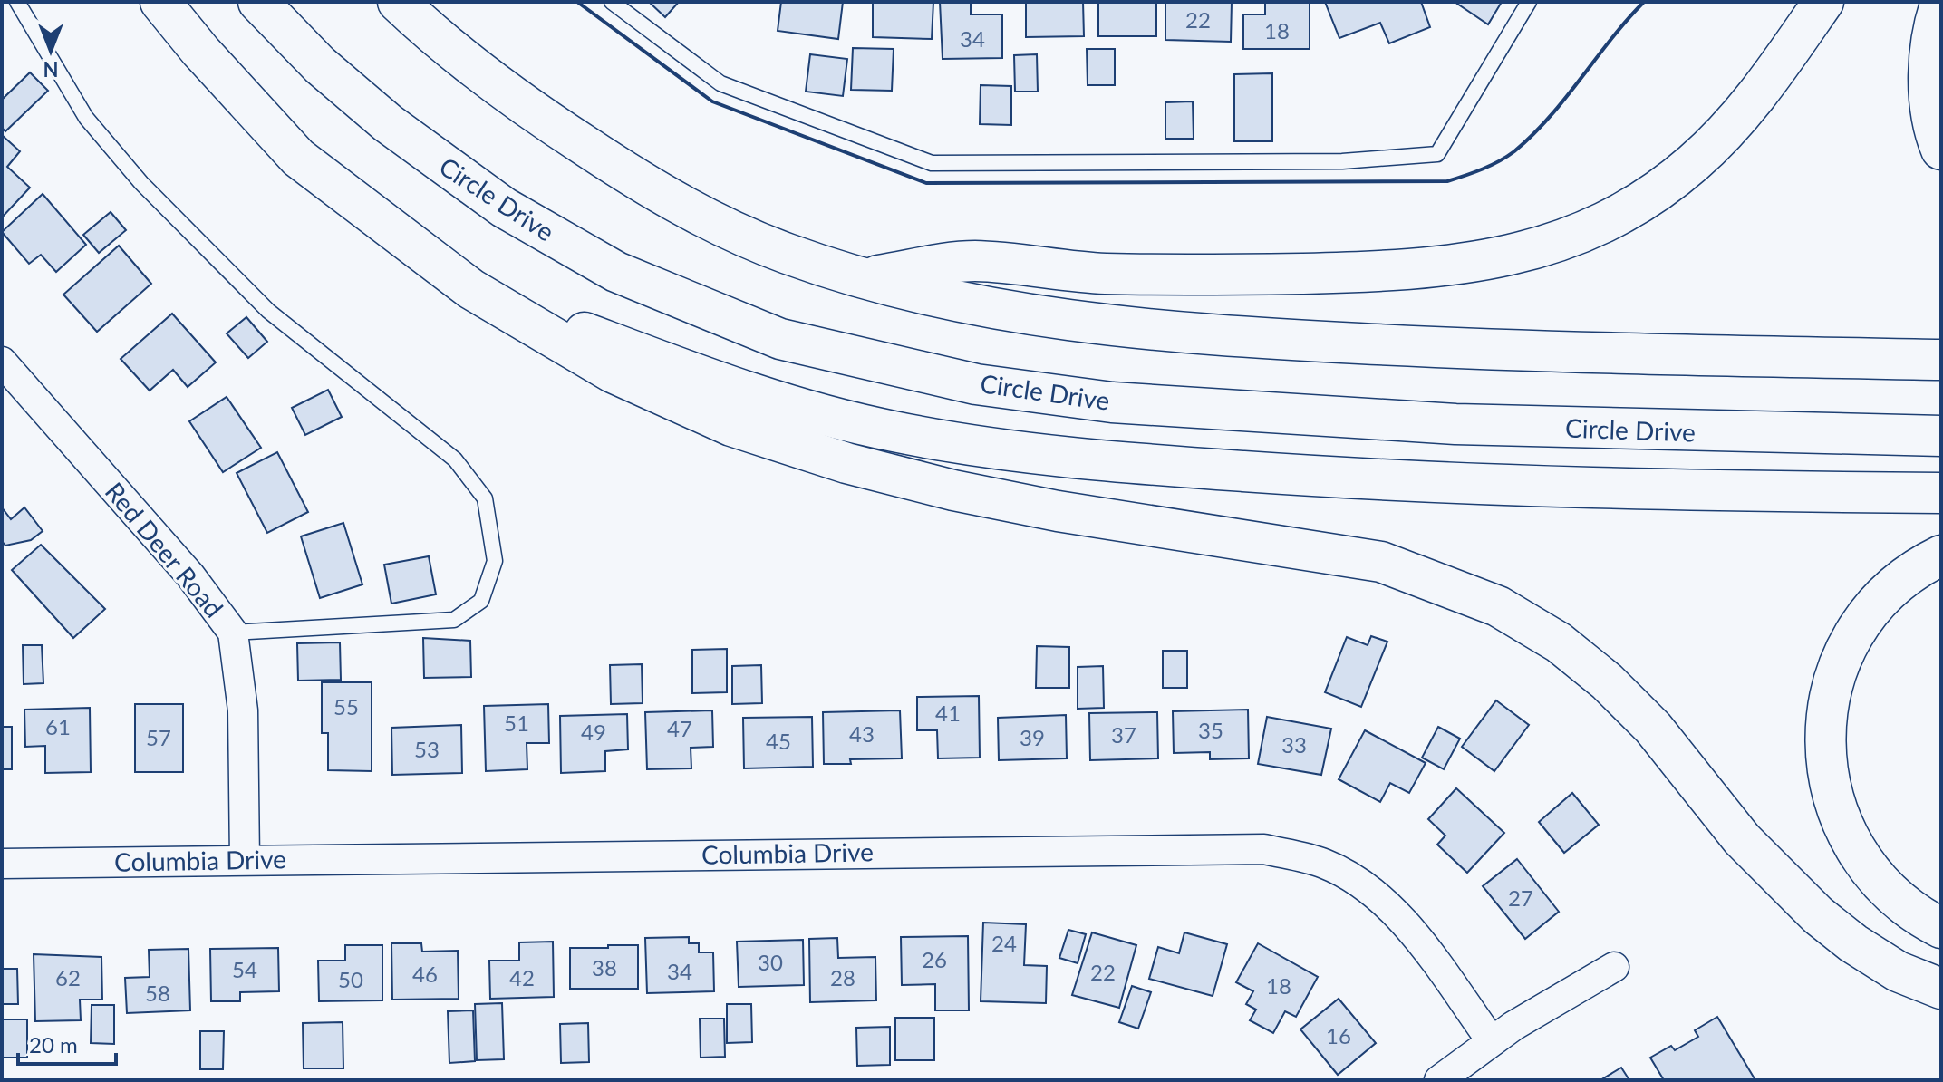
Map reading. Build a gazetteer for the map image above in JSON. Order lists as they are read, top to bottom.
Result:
{
  "streets": {
    "highway": ["Circle Drive"],
    "street": ["Red Deer Road", "Columbia Drive"]
  },
  "crossings": [
    ["Red Deer Road", "Columbia Drive"]
  ],
  "house_numbers": [
    "22",
    "18",
    "34",
    "55",
    "41",
    "51",
    "61",
    "47",
    "35",
    "49",
    "43",
    "37",
    "57",
    "39",
    "45",
    "33",
    "53",
    "27",
    "24",
    "26",
    "30",
    "38",
    "54",
    "34",
    "22",
    "46",
    "62",
    "42",
    "28",
    "50",
    "18",
    "58",
    "16"
  ],
  "scale_bar": "20 m",
  "north": "bottom"
}
